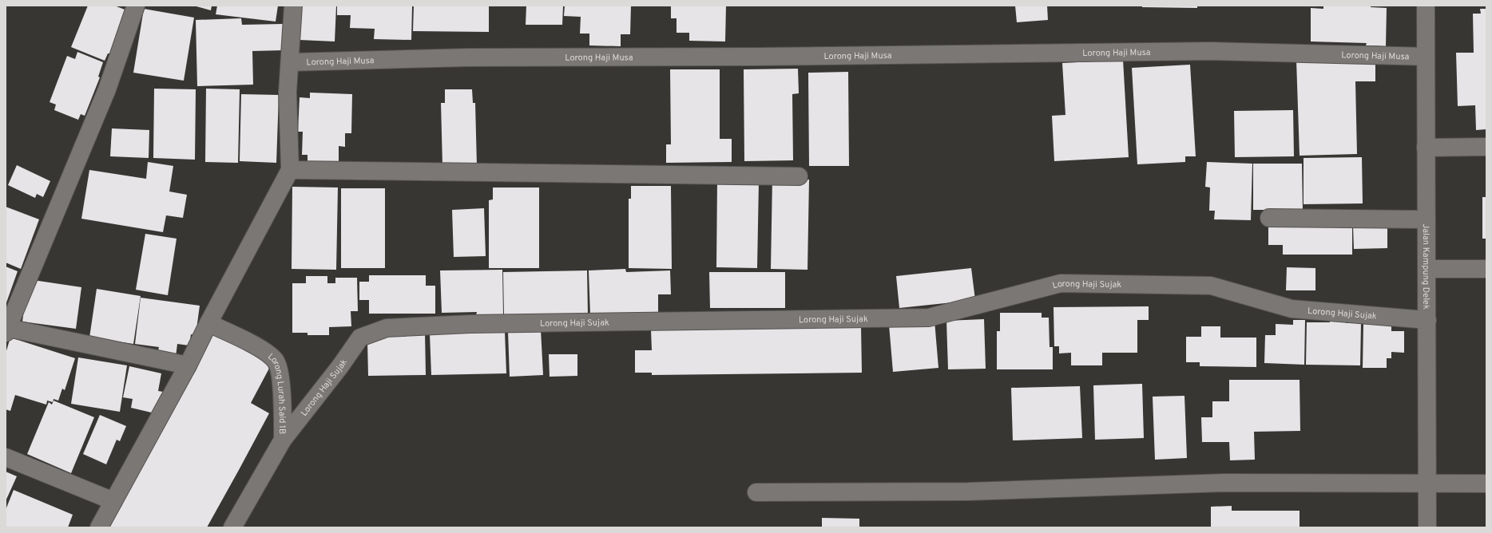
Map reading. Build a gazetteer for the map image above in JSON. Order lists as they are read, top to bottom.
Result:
{
  "streets": {
    "street": [
      "Lorong Haji Musa",
      "Jalan Kampung Delek",
      "Lorong Haji Sujak",
      "Lorong Lurah Said 1B"
    ]
  },
  "crossings": [
    ["Lorong Haji Musa", "Jalan Kampung Delek"],
    ["Jalan Kampung Delek", "Lorong Haji Sujak"],
    ["Lorong Haji Sujak", "Lorong Lurah Said 1B"]
  ]
}
